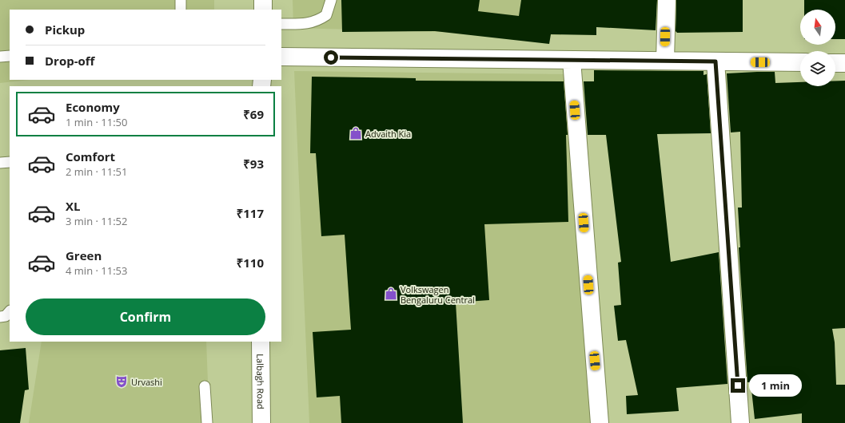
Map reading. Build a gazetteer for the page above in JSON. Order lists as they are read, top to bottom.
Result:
{
  "streets": {
    "street": ["Lalbagh Road"]
  },
  "places": {
    "shop": ["Advaith Kia", "Volkswagen Bengaluru Central"],
    "theatre": ["Urvashi"]
  },
  "north": "top",
  "page": {
    "banner": ["Pickup", "Drop-off"],
    "list": [
      {
        "name": "Economy",
        "note": "1 min · 11:50",
        "value": "₹69"
      },
      {
        "name": "Comfort",
        "note": "2 min · 11:51",
        "value": "₹93"
      },
      {
        "name": "XL",
        "note": "3 min · 11:52",
        "value": "₹117"
      },
      {
        "name": "Green",
        "note": "4 min · 11:53",
        "value": "₹110"
      }
    ],
    "buttons": "Confirm",
    "bubble": "1 min"
  }
}
